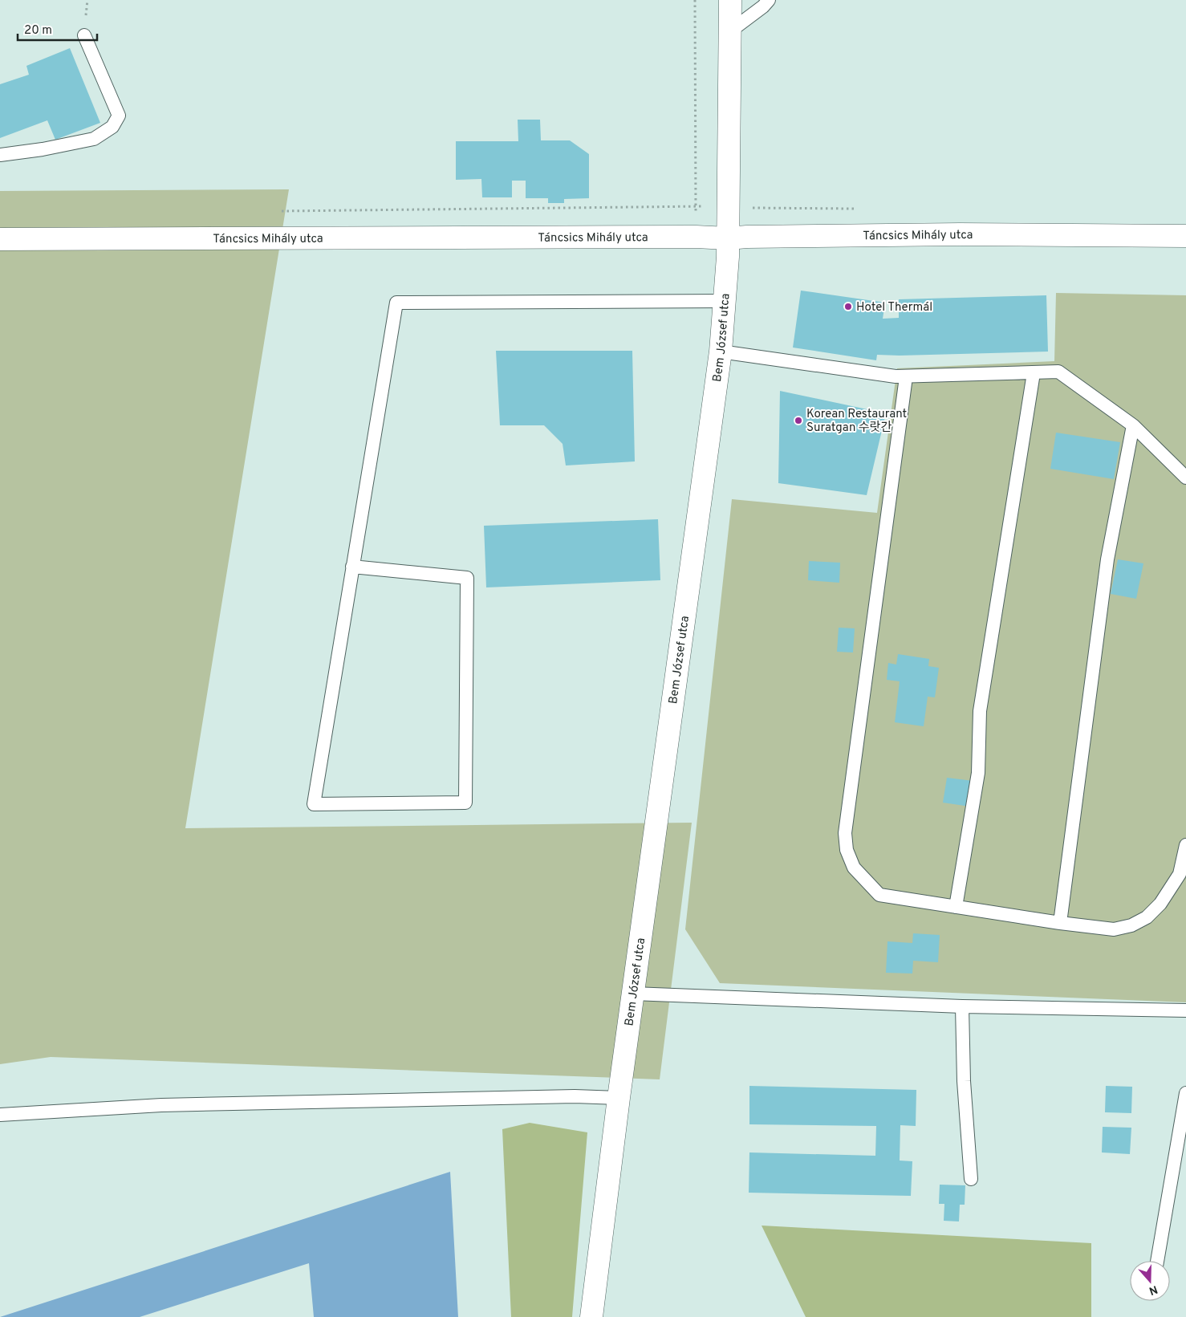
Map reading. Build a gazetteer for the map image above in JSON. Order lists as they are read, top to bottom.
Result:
{
  "streets": {
    "street": ["Táncsics Mihály utca", "Bem József utca"]
  },
  "crossings": [
    ["Táncsics Mihály utca", "Bem József utca"]
  ],
  "places": ["Hotel Thermál", "Korean Restaurant Suratgan 수랏간"],
  "scale_bar": "20 m",
  "north": "bottom"
}
